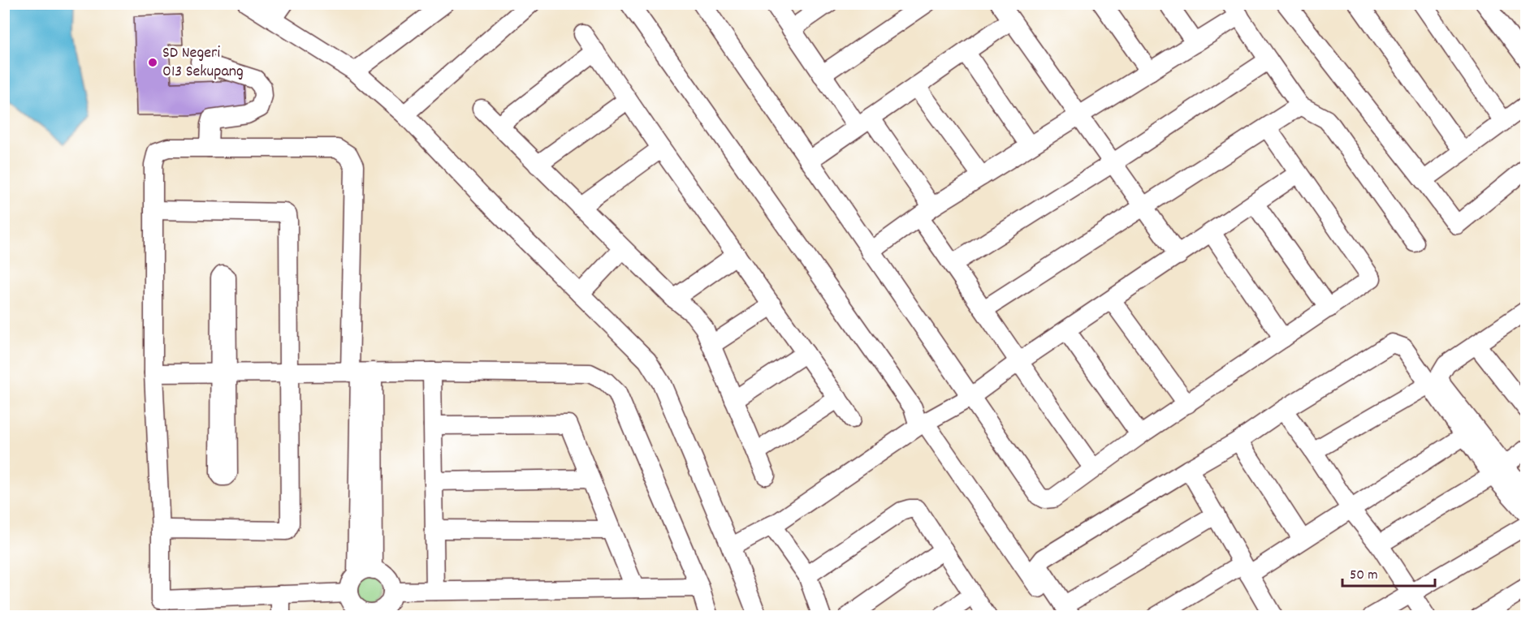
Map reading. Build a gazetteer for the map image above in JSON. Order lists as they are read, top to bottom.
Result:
{
  "places": ["SD Negeri 013 Sekupang"],
  "scale_bar": "50 m"
}
